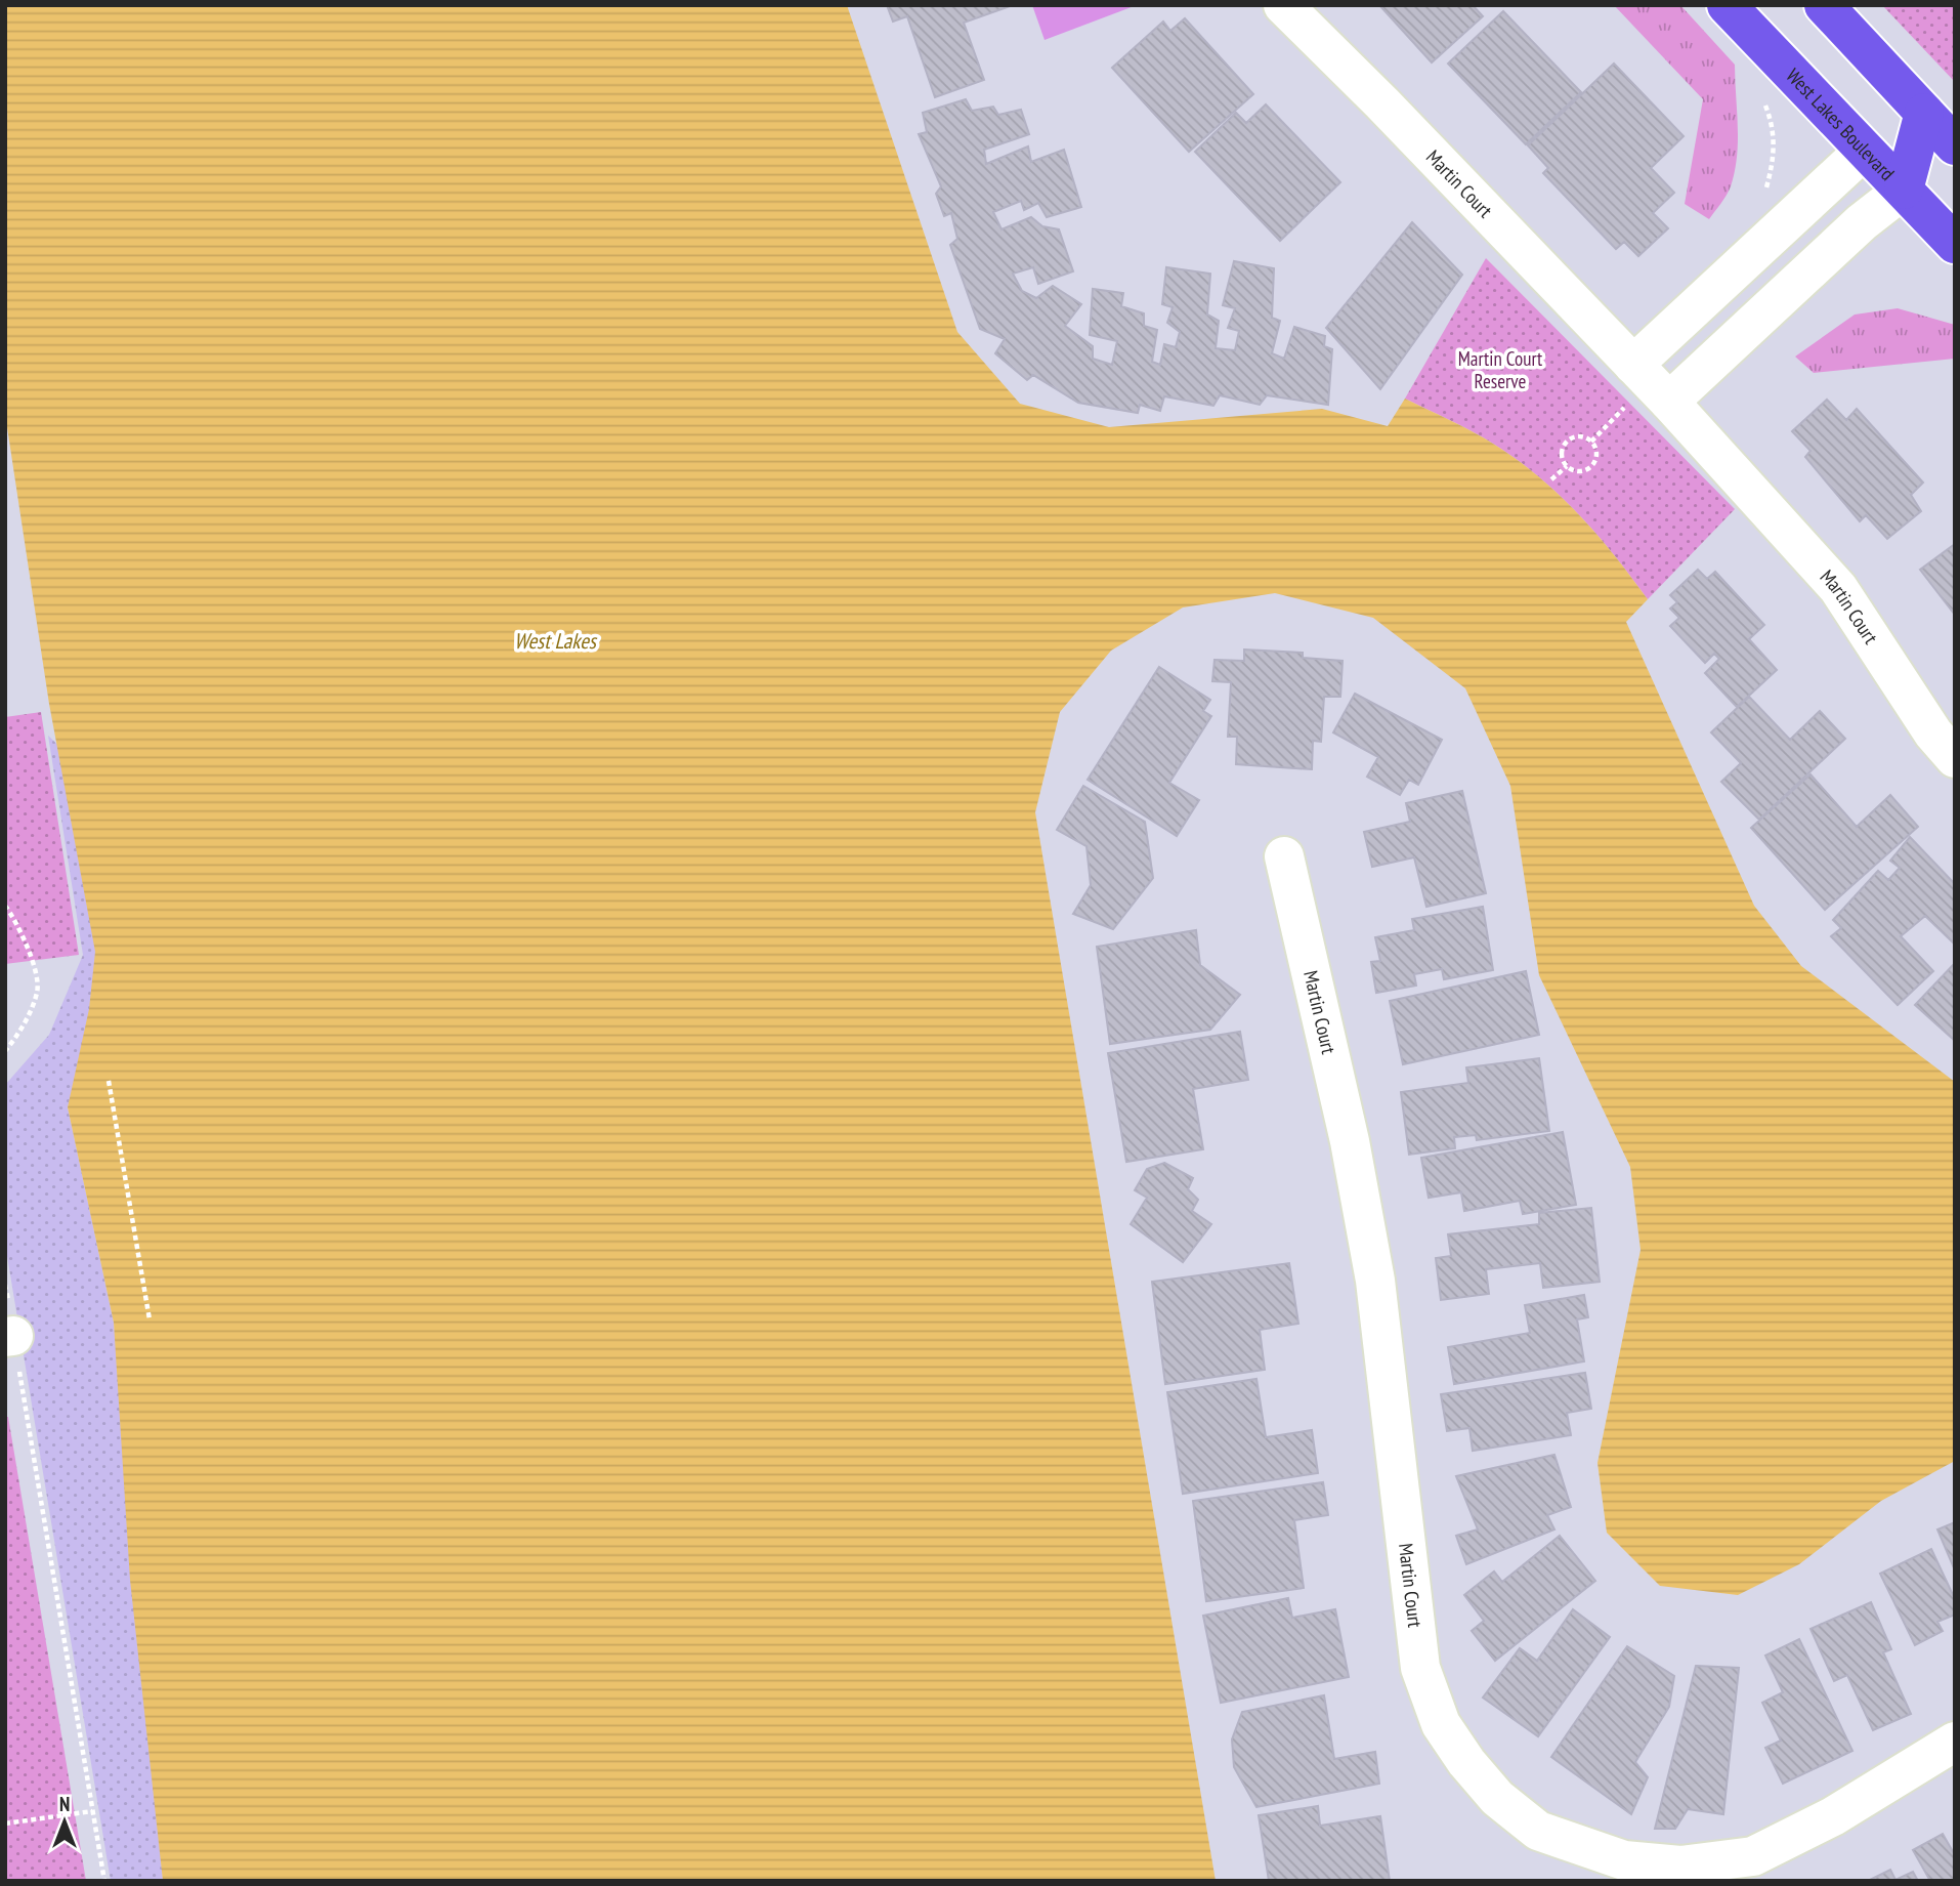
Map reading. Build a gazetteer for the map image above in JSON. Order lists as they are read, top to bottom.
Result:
{
  "streets": {
    "main road": ["West Lakes Boulevard"],
    "street": ["Martin Court"]
  },
  "water": ["West Lakes"],
  "parks": ["Martin Court Reserve"],
  "north": "top"
}
